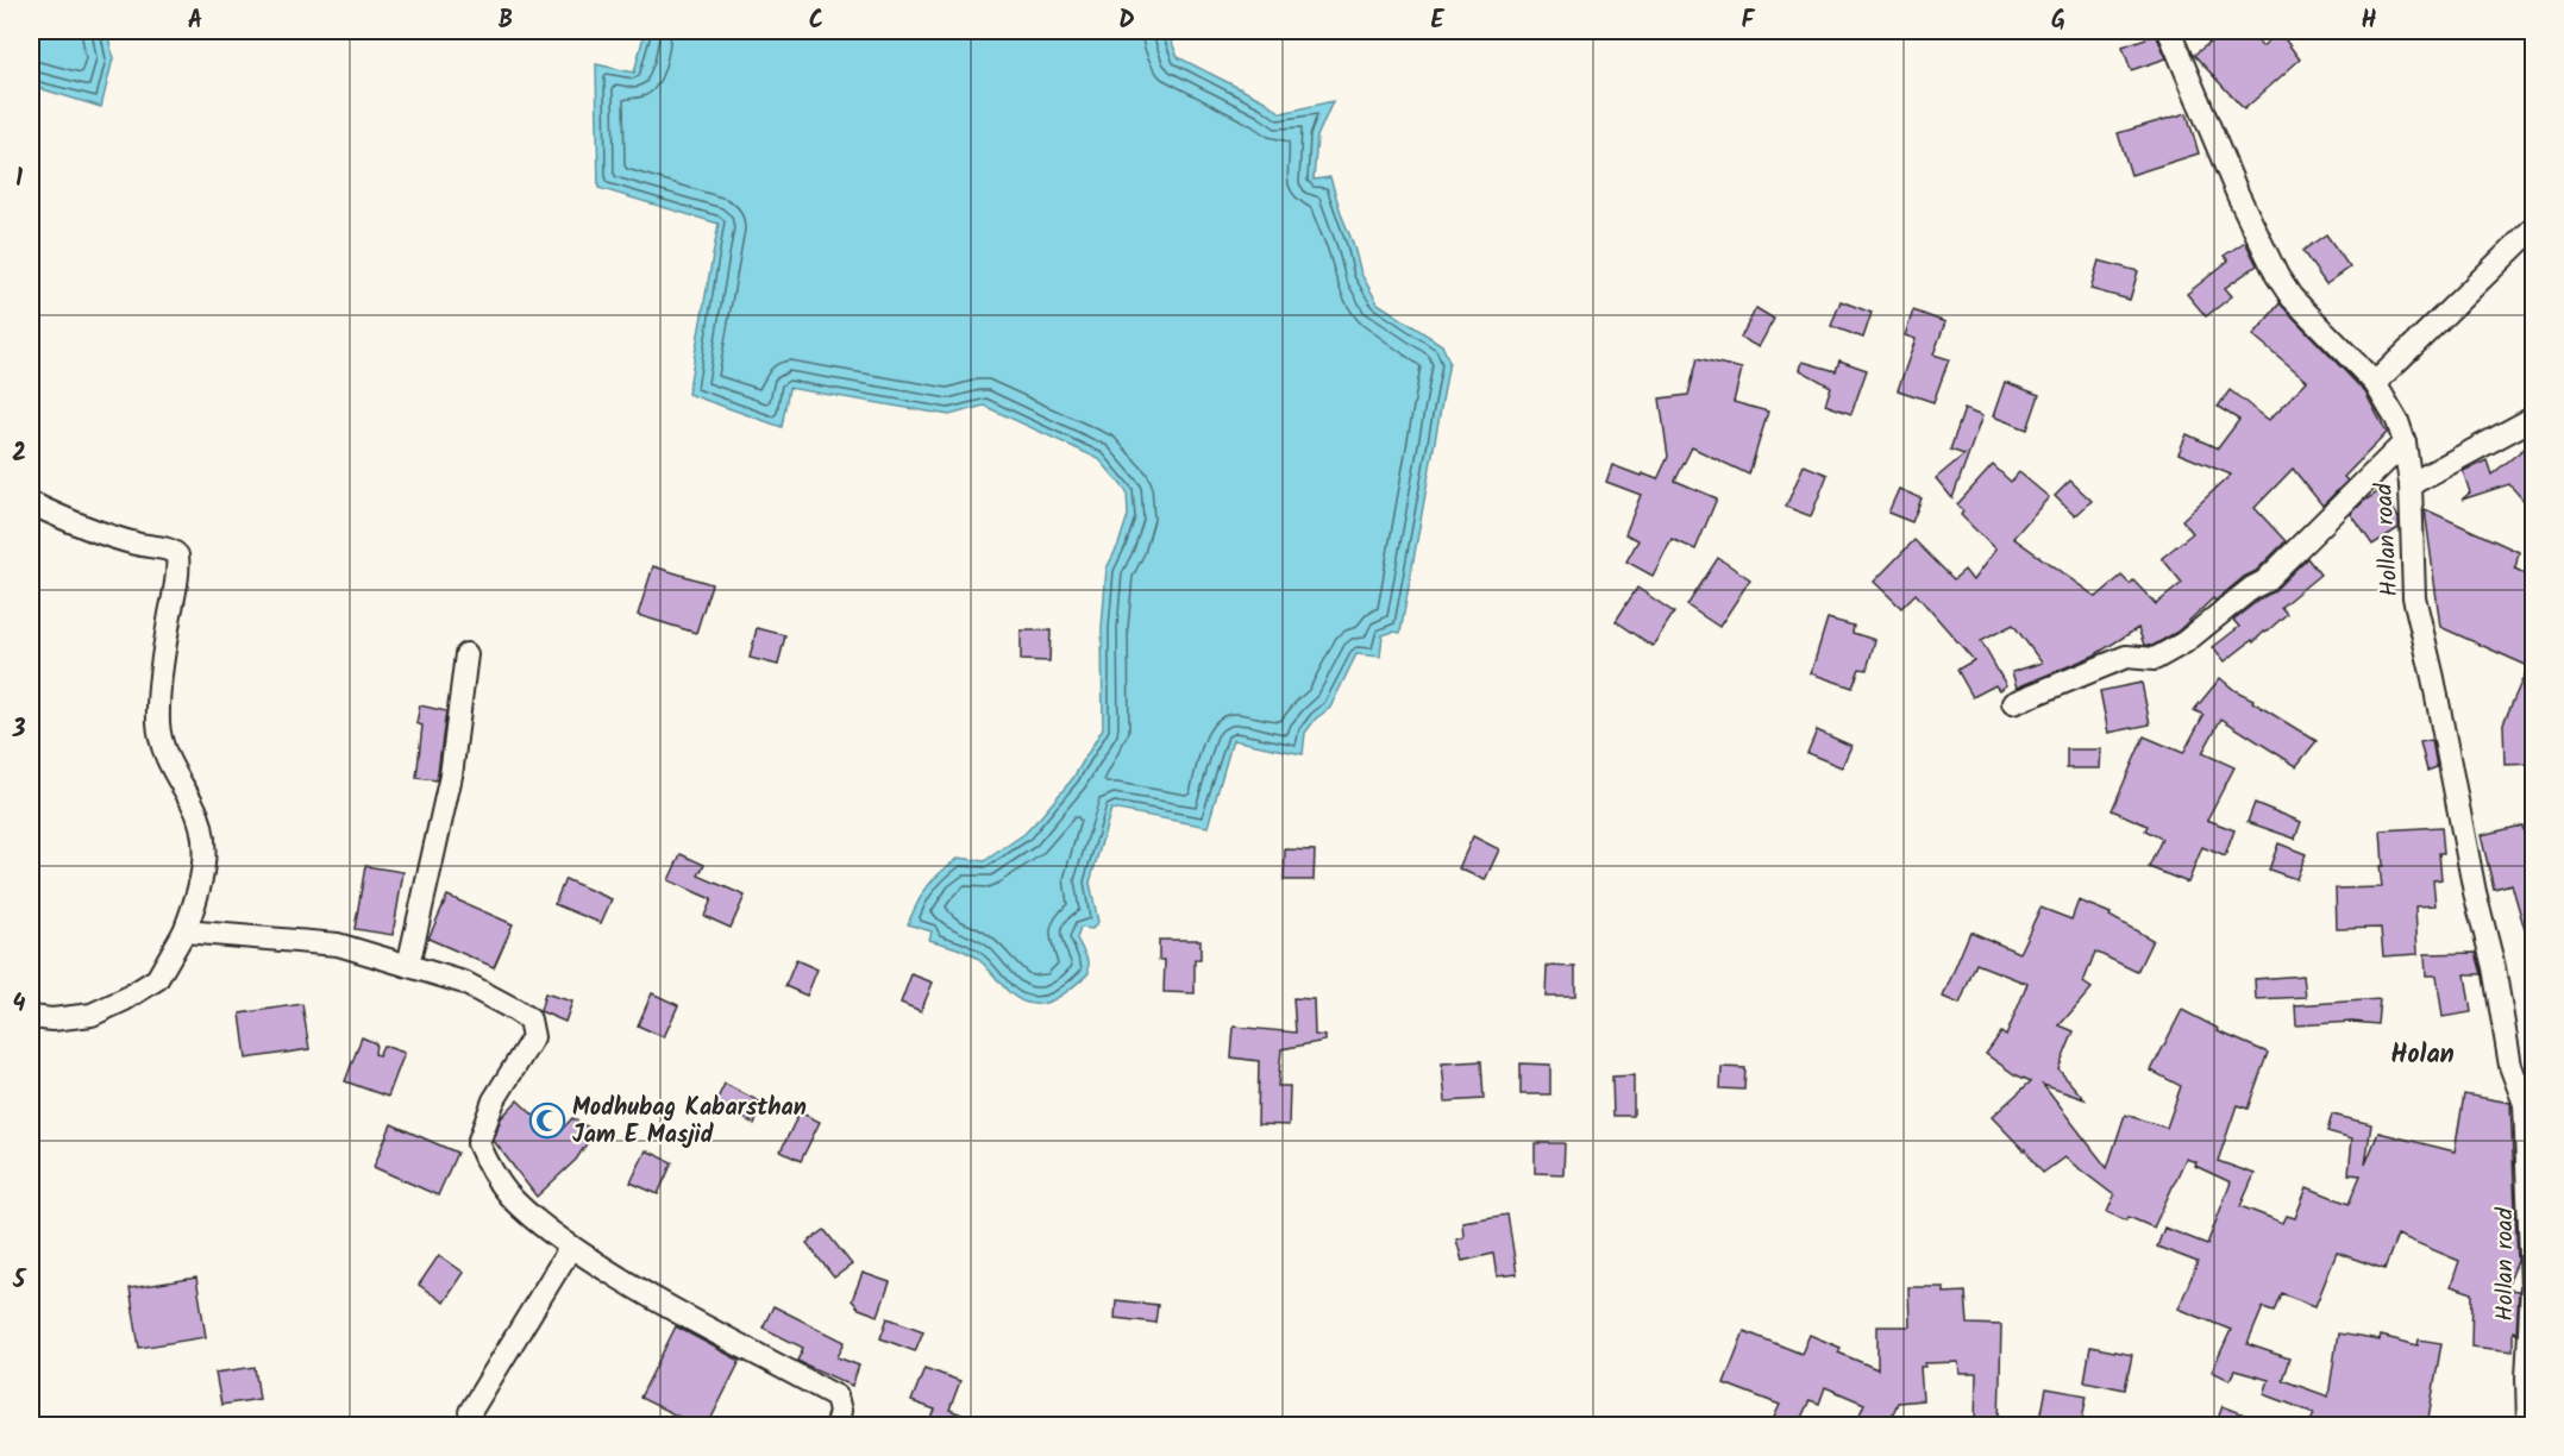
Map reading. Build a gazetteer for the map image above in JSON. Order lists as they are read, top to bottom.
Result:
{
  "streets": {
    "street": ["Hollan road"]
  },
  "districts": ["Holan"],
  "places": {
    "mosque": ["Modhubag Kabarsthan Jam E Masjid"]
  },
  "grid": {
    "columns": [
      "A",
      "B",
      "C",
      "D",
      "E",
      "F",
      "G",
      "H"
    ],
    "rows": [
      "1",
      "2",
      "3",
      "4",
      "5"
    ]
  }
}
